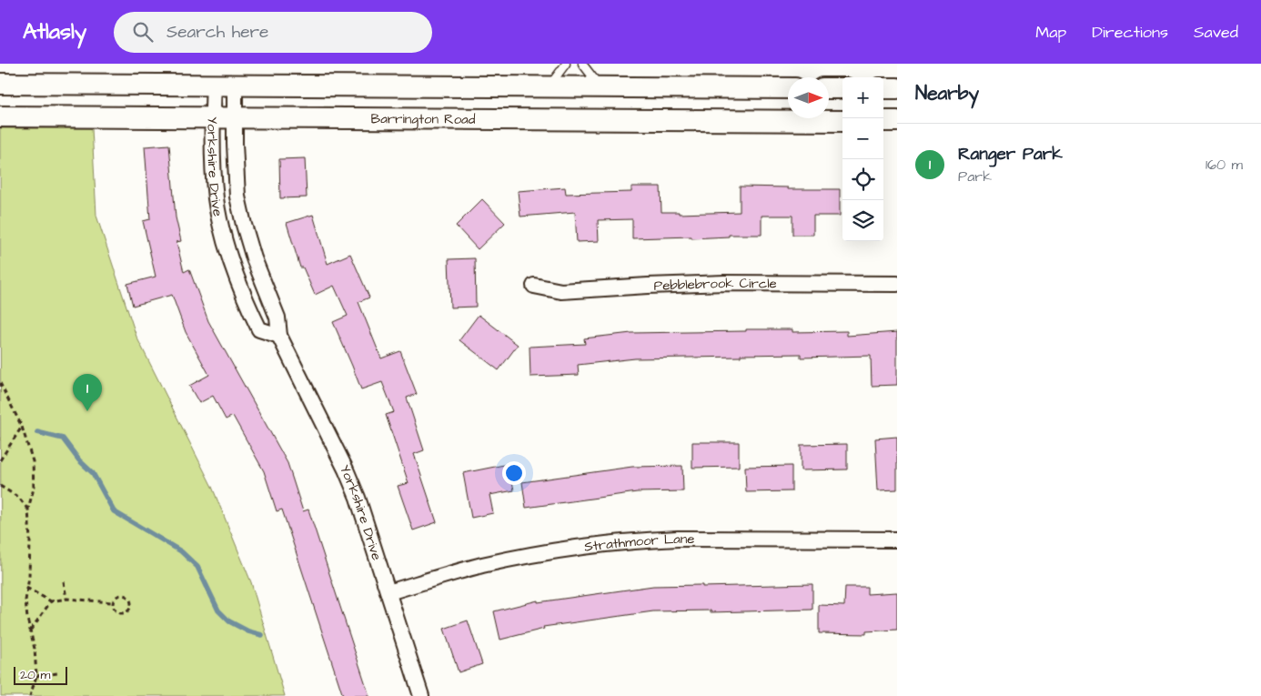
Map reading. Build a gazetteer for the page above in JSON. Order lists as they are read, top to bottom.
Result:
{
  "streets": {
    "main road": ["Barrington Road"],
    "street": ["Yorkshire Drive", "Pebblebrook Circle", "Strathmoor Lane"]
  },
  "crossings": [
    ["Barrington Road", "Yorkshire Drive"],
    ["Yorkshire Drive", "Strathmoor Lane"]
  ],
  "scale_bar": "20 m",
  "north": "right",
  "page": {
    "header": "Atlasly",
    "search": "Search here",
    "nav": ["Map", "Directions", "Saved"],
    "heading": "Nearby",
    "map_buttons": ["+", "−"],
    "list": [
      {
        "mark": "1",
        "name": "Ranger Park",
        "note": "Park",
        "value": "160 m"
      }
    ],
    "pins": "1",
    "scale": "20 m"
  }
}
